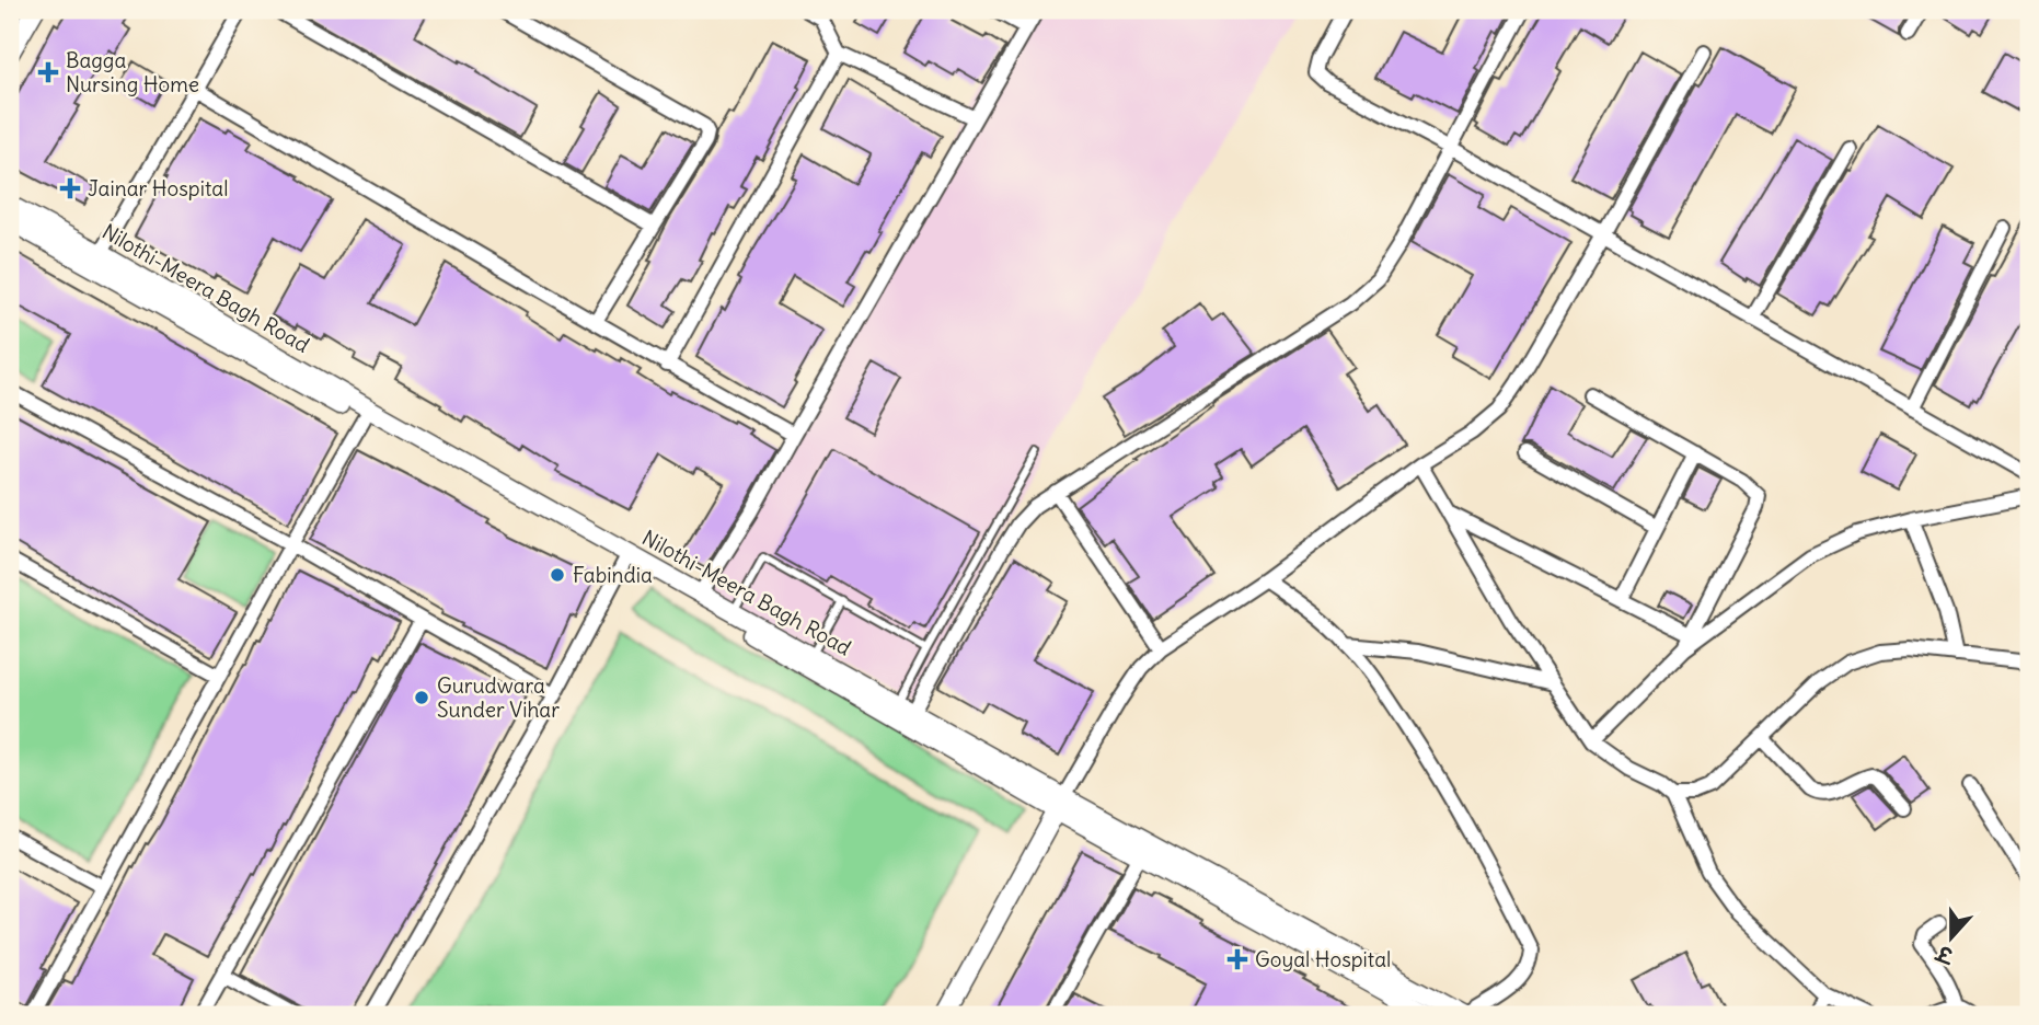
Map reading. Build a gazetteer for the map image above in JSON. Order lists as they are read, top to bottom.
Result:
{
  "streets": {
    "street": ["Nilothi-Meera Bagh Road"]
  },
  "places": {
    "health": ["Bagga Nursing Home", "Jainar Hospital", "Goyal Hospital"],
    "other": ["Fabindia", "Gurudwara Sunder Vihar"]
  },
  "north": "bottom"
}
